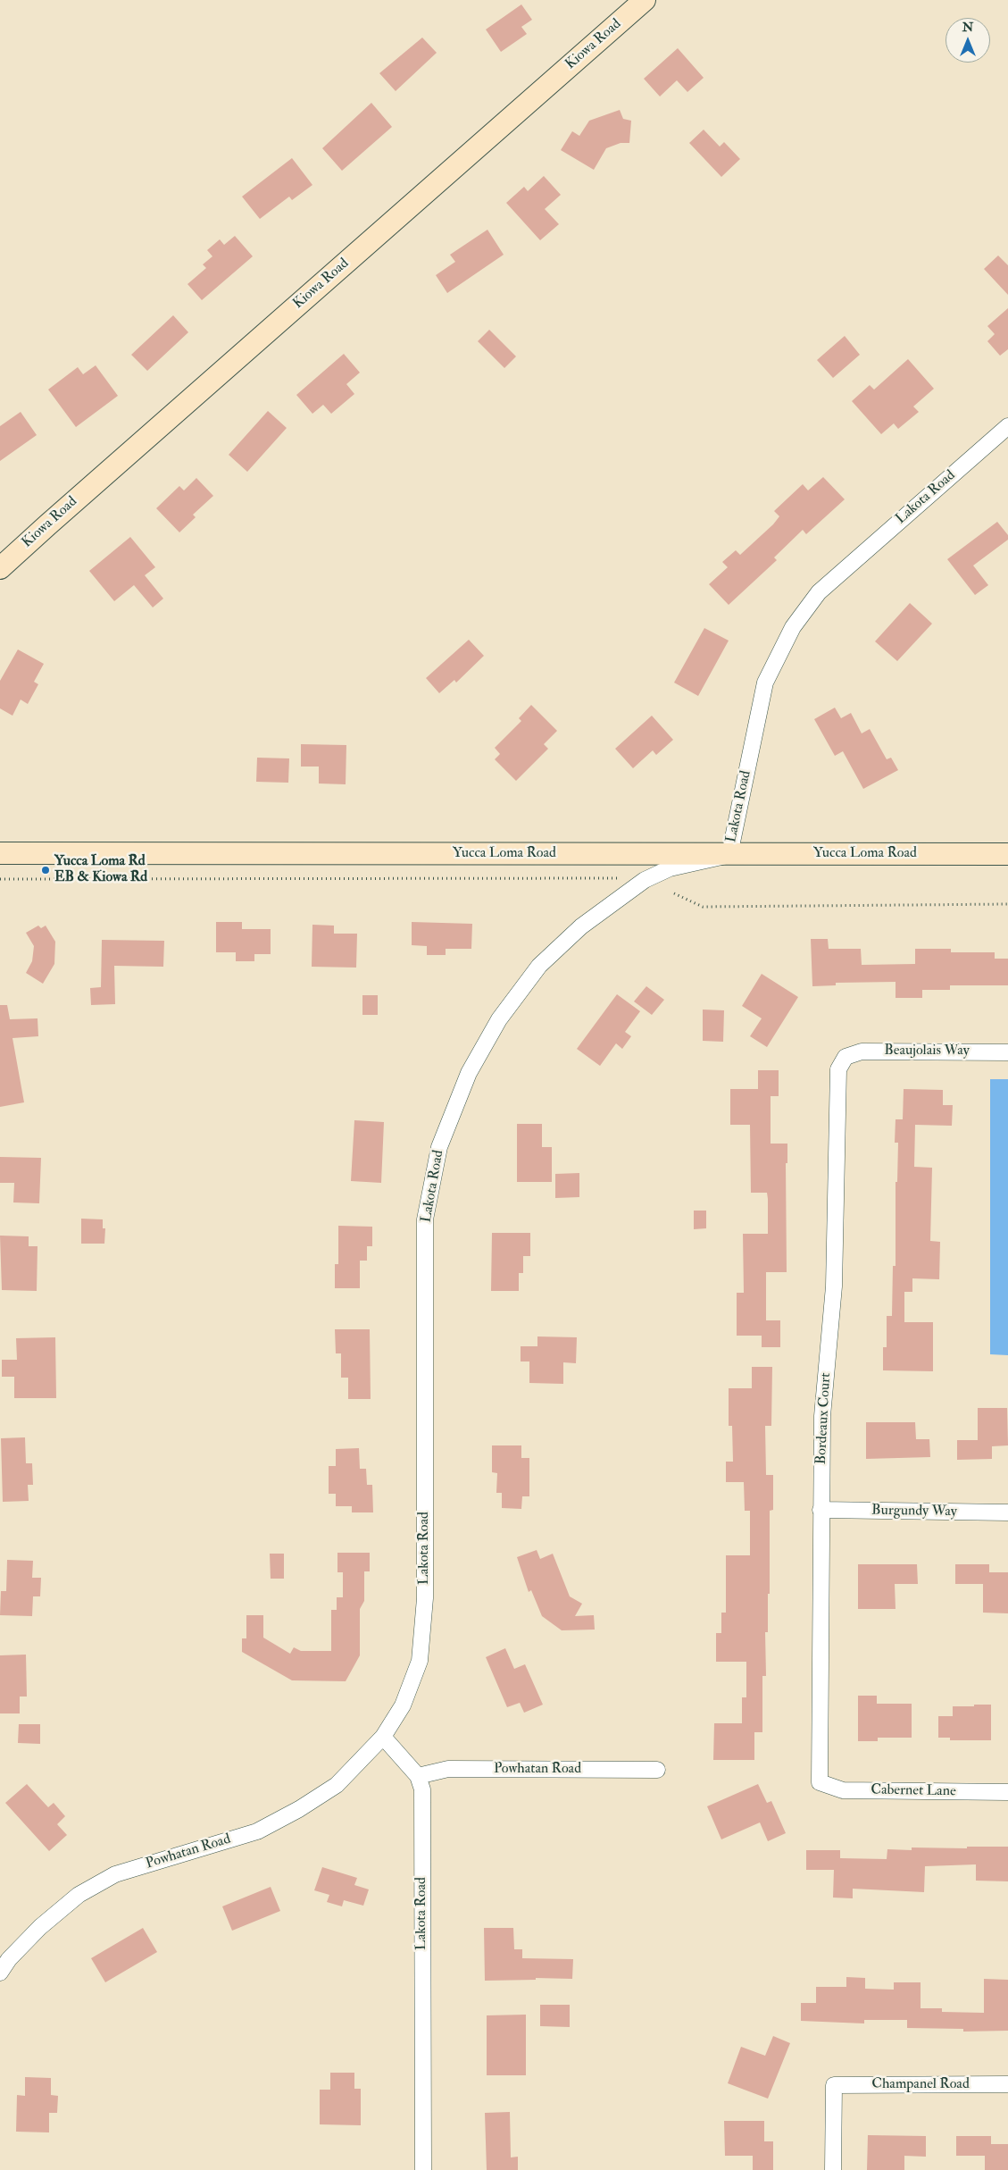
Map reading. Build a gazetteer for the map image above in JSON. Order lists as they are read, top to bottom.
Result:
{
  "streets": {
    "main road": ["Kiowa Road", "Yucca Loma Road"],
    "street": [
      "Lakota Road",
      "Beaujolais Way",
      "Bordeaux Court",
      "Burgundy Way",
      "Powhatan Road",
      "Cabernet Lane",
      "Champanel Road"
    ]
  },
  "crossings": [
    ["Lakota Road", "Yucca Loma Road"],
    ["Lakota Road", "Powhatan Road"],
    ["Beaujolais Way", "Bordeaux Court"],
    ["Bordeaux Court", "Burgundy Way"],
    ["Bordeaux Court", "Cabernet Lane"]
  ],
  "places": ["Yucca Loma Rd EB & Kiowa Rd"],
  "north": "top"
}
